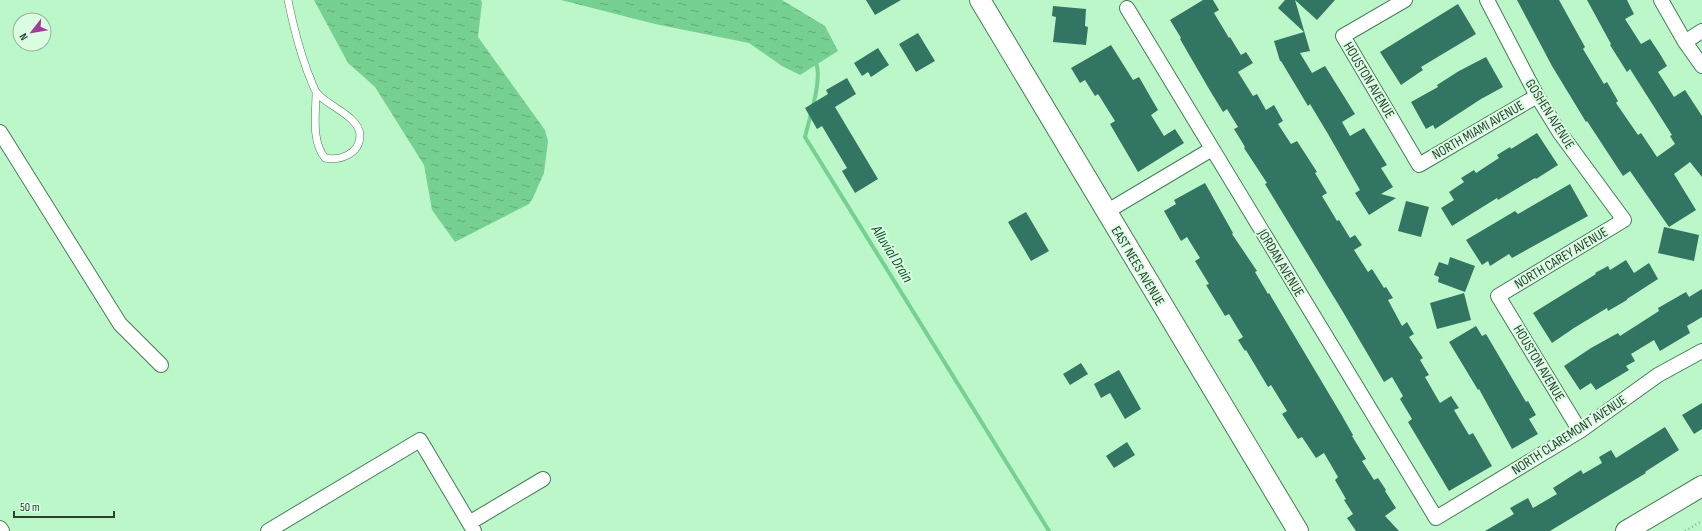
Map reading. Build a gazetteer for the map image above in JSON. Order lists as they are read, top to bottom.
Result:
{
  "streets": {
    "main road": ["EAST NEES AVENUE"],
    "street": [
      "HOUSTON AVENUE",
      "GOSHEN AVENUE",
      "NORTH MIAMI AVENUE",
      "NORTH CAREY AVENUE",
      "JORDAN AVENUE",
      "NORTH CLAREMONT AVENUE"
    ]
  },
  "crossings": [
    ["HOUSTON AVENUE", "NORTH MIAMI AVENUE"],
    ["HOUSTON AVENUE", "NORTH CAREY AVENUE"],
    ["HOUSTON AVENUE", "NORTH CLAREMONT AVENUE"],
    ["GOSHEN AVENUE", "NORTH MIAMI AVENUE"],
    ["GOSHEN AVENUE", "NORTH CAREY AVENUE"],
    ["JORDAN AVENUE", "NORTH CLAREMONT AVENUE"]
  ],
  "water": ["Alluvial Drain"],
  "scale_bar": "50 m",
  "north": "bottom left"
}
